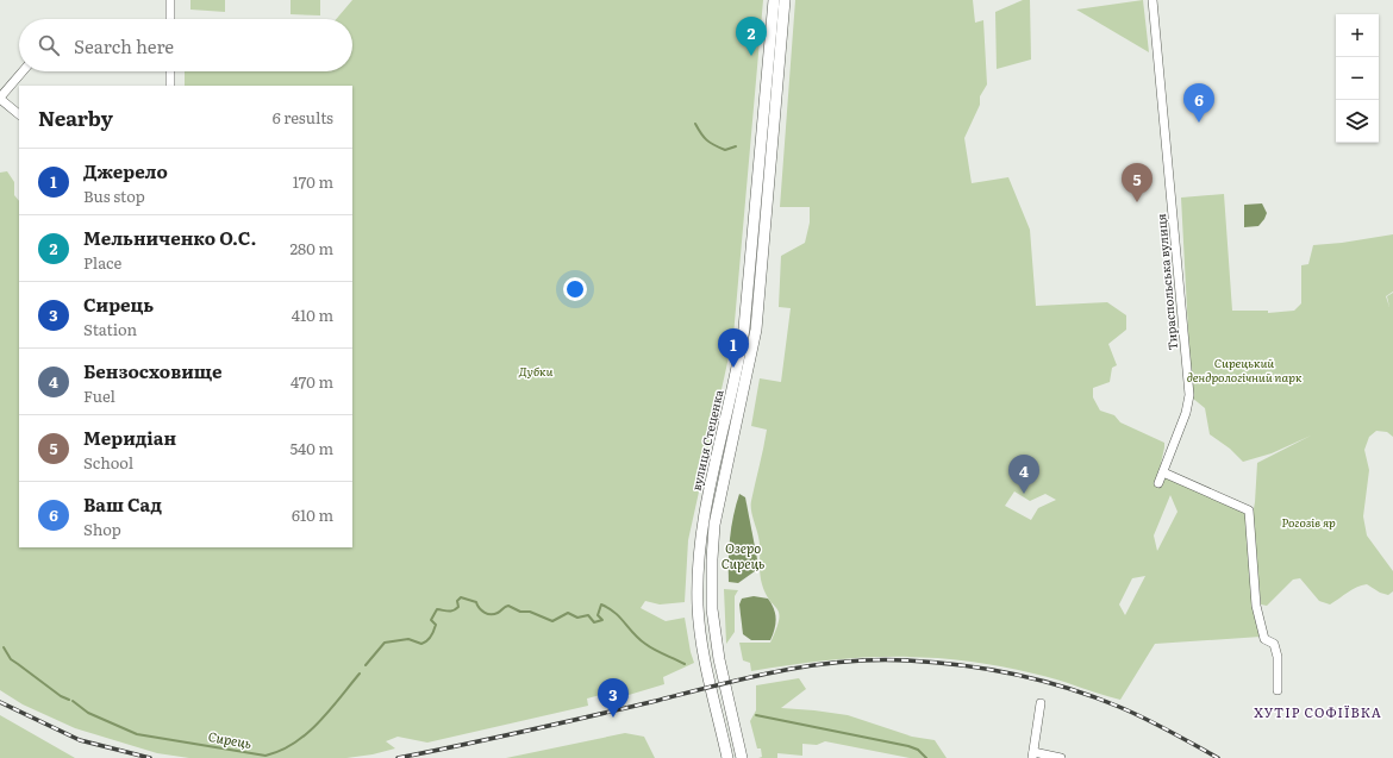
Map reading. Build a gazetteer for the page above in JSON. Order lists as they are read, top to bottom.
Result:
{
  "streets": {
    "main road": ["вулиця Стеценка"],
    "street": ["Тираспольська вулиця"]
  },
  "districts": ["ХУТІР СОФІЇВКА"],
  "water": ["Озеро Сирець", "Сирець"],
  "parks": ["Сирецький дендрологічний парк", "Дубки", "Рогозів яр"],
  "page": {
    "map_buttons": ["+", "−"],
    "pins": [
      "2",
      "6",
      "5",
      "1",
      "4",
      "3"
    ],
    "search": "Search here",
    "heading": ["Nearby", "6 results"],
    "list": [
      {
        "mark": "1",
        "name": "Джерело",
        "note": "Bus stop",
        "value": "170 m"
      },
      {
        "mark": "2",
        "name": "Мельниченко О.С.",
        "note": "Place",
        "value": "280 m"
      },
      {
        "mark": "3",
        "name": "Сирець",
        "note": "Station",
        "value": "410 m"
      },
      {
        "mark": "4",
        "name": "Бензосховище",
        "note": "Fuel",
        "value": "470 m"
      },
      {
        "mark": "5",
        "name": "Меридіан",
        "note": "School",
        "value": "540 m"
      },
      {
        "mark": "6",
        "name": "Ваш Сад",
        "note": "Shop",
        "value": "610 m"
      }
    ]
  }
}
